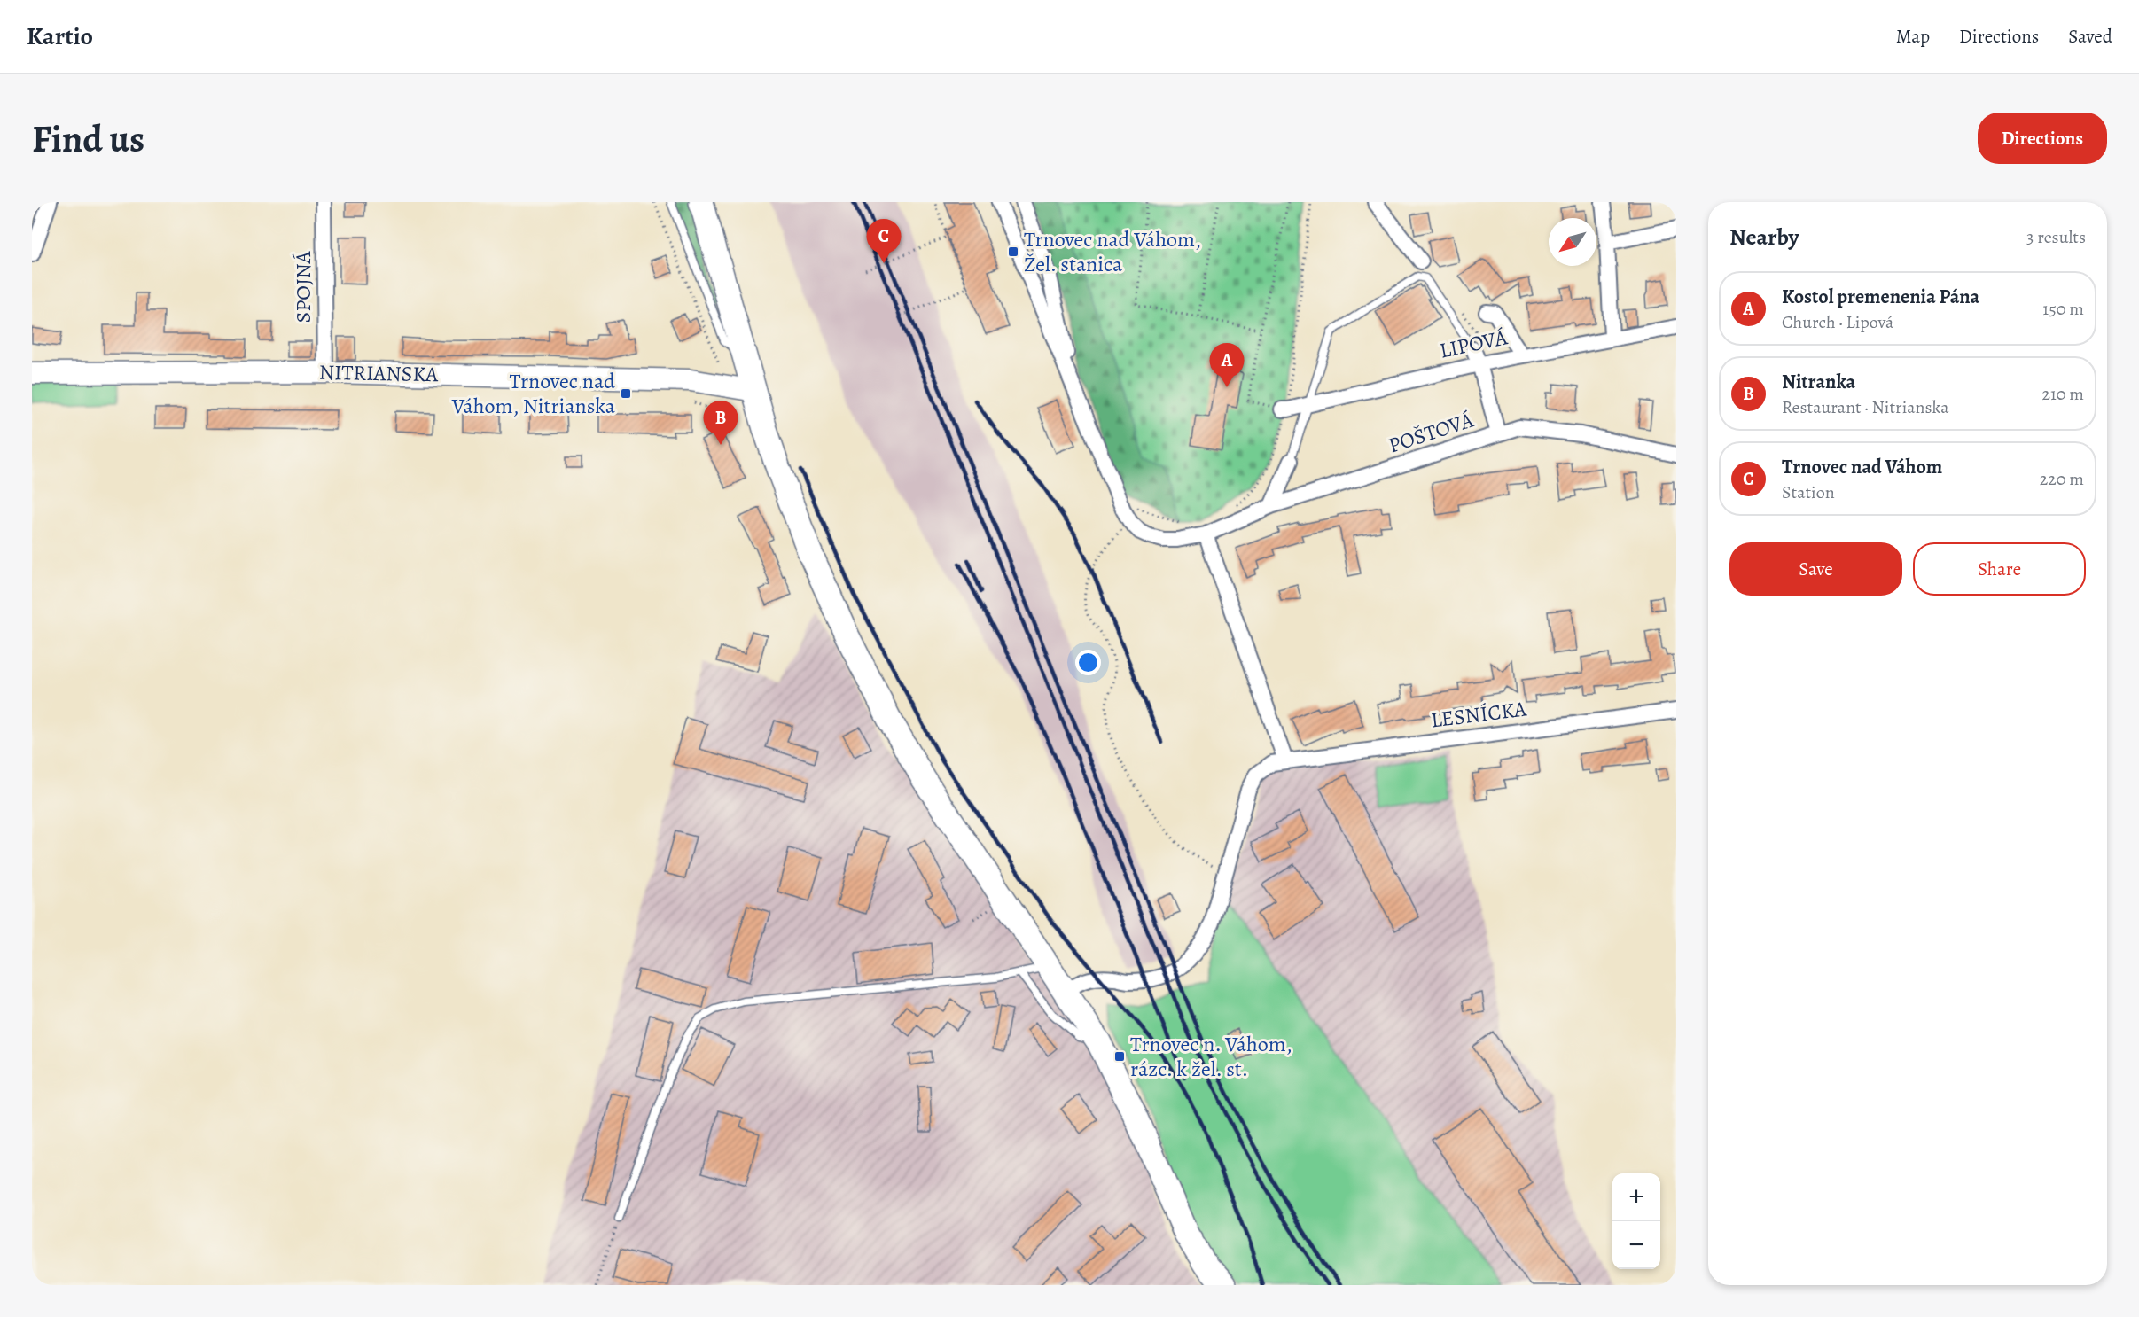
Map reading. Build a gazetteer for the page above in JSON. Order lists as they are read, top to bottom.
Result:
{
  "streets": {
    "main road": ["NITRIANSKA"],
    "street": [
      "SPOJNÁ",
      "LIPOVÁ",
      "POŠTOVÁ",
      "LESNÍCKA"
    ]
  },
  "crossings": [
    ["SPOJNÁ", "NITRIANSKA"]
  ],
  "places": {
    "transit": ["Trnovec nad Váhom, Žel. stanica", "Trnovec nad Váhom, Nitrianska", "Trnovec n. Váhom, rázc. k žel. st."]
  },
  "north": "bottom left",
  "page": {
    "header": "Kartio",
    "nav": ["Map", "Directions", "Saved"],
    "buttons": [
      "Directions",
      ["Save", "Share"]
    ],
    "title": "Find us",
    "heading": ["Nearby", "3 results"],
    "pins": ["C", "A", "B"],
    "list": [
      {
        "mark": "A",
        "name": "Kostol premenenia Pána",
        "note": "Church · Lipová",
        "value": "150 m"
      },
      {
        "mark": "B",
        "name": "Nitranka",
        "note": "Restaurant · Nitrianska",
        "value": "210 m"
      },
      {
        "mark": "C",
        "name": "Trnovec nad Váhom",
        "note": "Station",
        "value": "220 m"
      }
    ],
    "map_buttons": ["+", "−"]
  }
}
